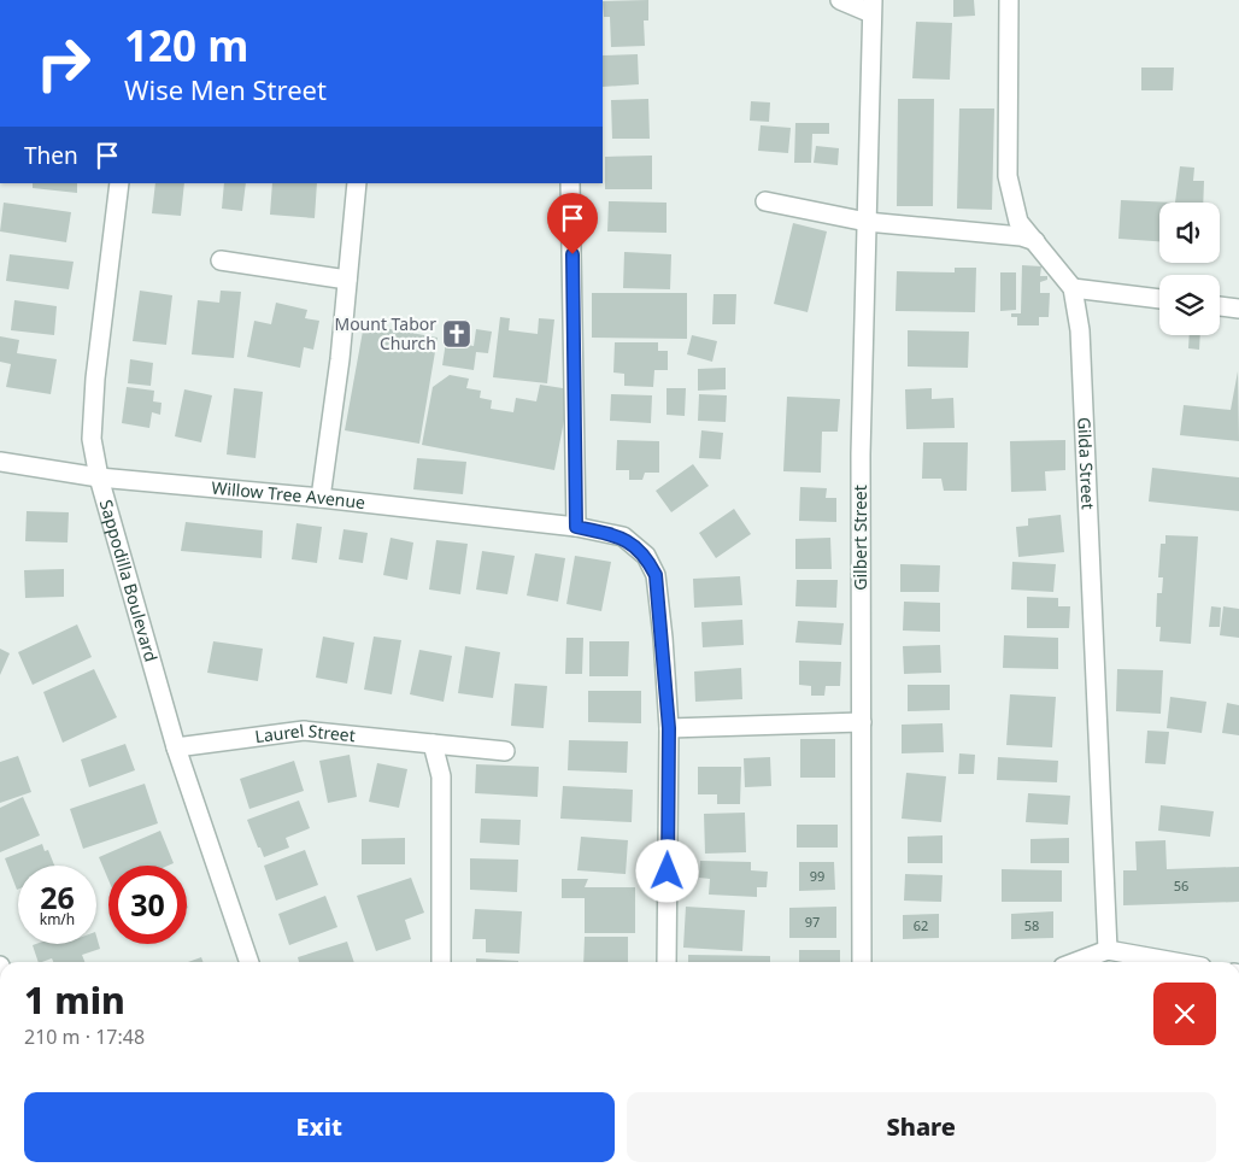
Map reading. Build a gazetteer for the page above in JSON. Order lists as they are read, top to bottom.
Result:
{
  "streets": {
    "street": [
      "Gilda Street",
      "Willow Tree Avenue",
      "Gilbert Street",
      "Sappodilla Boulevard",
      "Laurel Street"
    ]
  },
  "crossings": [
    ["Willow Tree Avenue", "Sappodilla Boulevard"],
    ["Sappodilla Boulevard", "Laurel Street"]
  ],
  "places": {
    "church": ["Mount Tabor Church"]
  },
  "house_numbers": [
    "99",
    "56",
    "97",
    "62",
    "58"
  ],
  "page": {
    "turn": ["120 m", "Wise Men Street"],
    "then": "Then",
    "speed": "26 km/h",
    "limit": "30",
    "heading": ["1 min", "210 m · 17:48"],
    "buttons": ["Exit", "Share"]
  }
}
